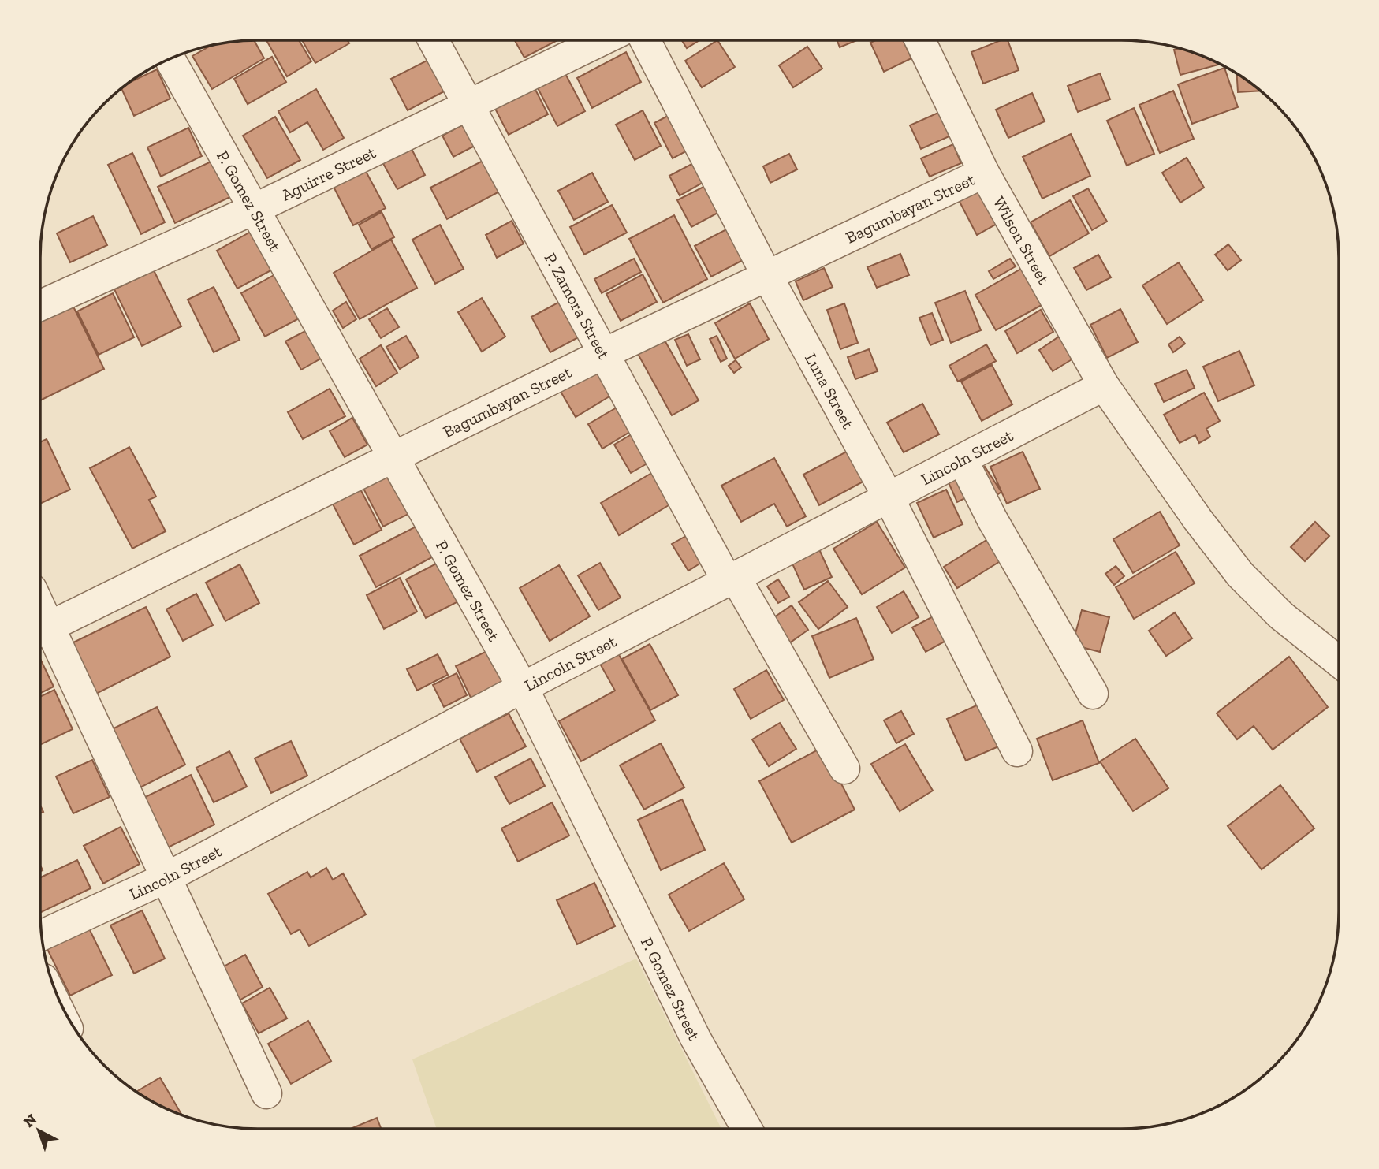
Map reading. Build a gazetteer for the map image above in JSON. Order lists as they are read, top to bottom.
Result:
{
  "streets": {
    "street": [
      "Aguirre Street",
      "P. Gomez Street",
      "Bagumbayan Street",
      "Wilson Street",
      "P. Zamora Street",
      "Luna Street",
      "Lincoln Street"
    ]
  },
  "crossings": [
    ["Aguirre Street", "P. Gomez Street"],
    ["Aguirre Street", "P. Zamora Street"],
    ["P. Gomez Street", "Bagumbayan Street"],
    ["P. Gomez Street", "Lincoln Street"],
    ["Bagumbayan Street", "Wilson Street"],
    ["Bagumbayan Street", "P. Zamora Street"],
    ["Bagumbayan Street", "Luna Street"],
    ["Wilson Street", "Lincoln Street"],
    ["P. Zamora Street", "Lincoln Street"],
    ["Luna Street", "Lincoln Street"]
  ],
  "north": "top left"
}
